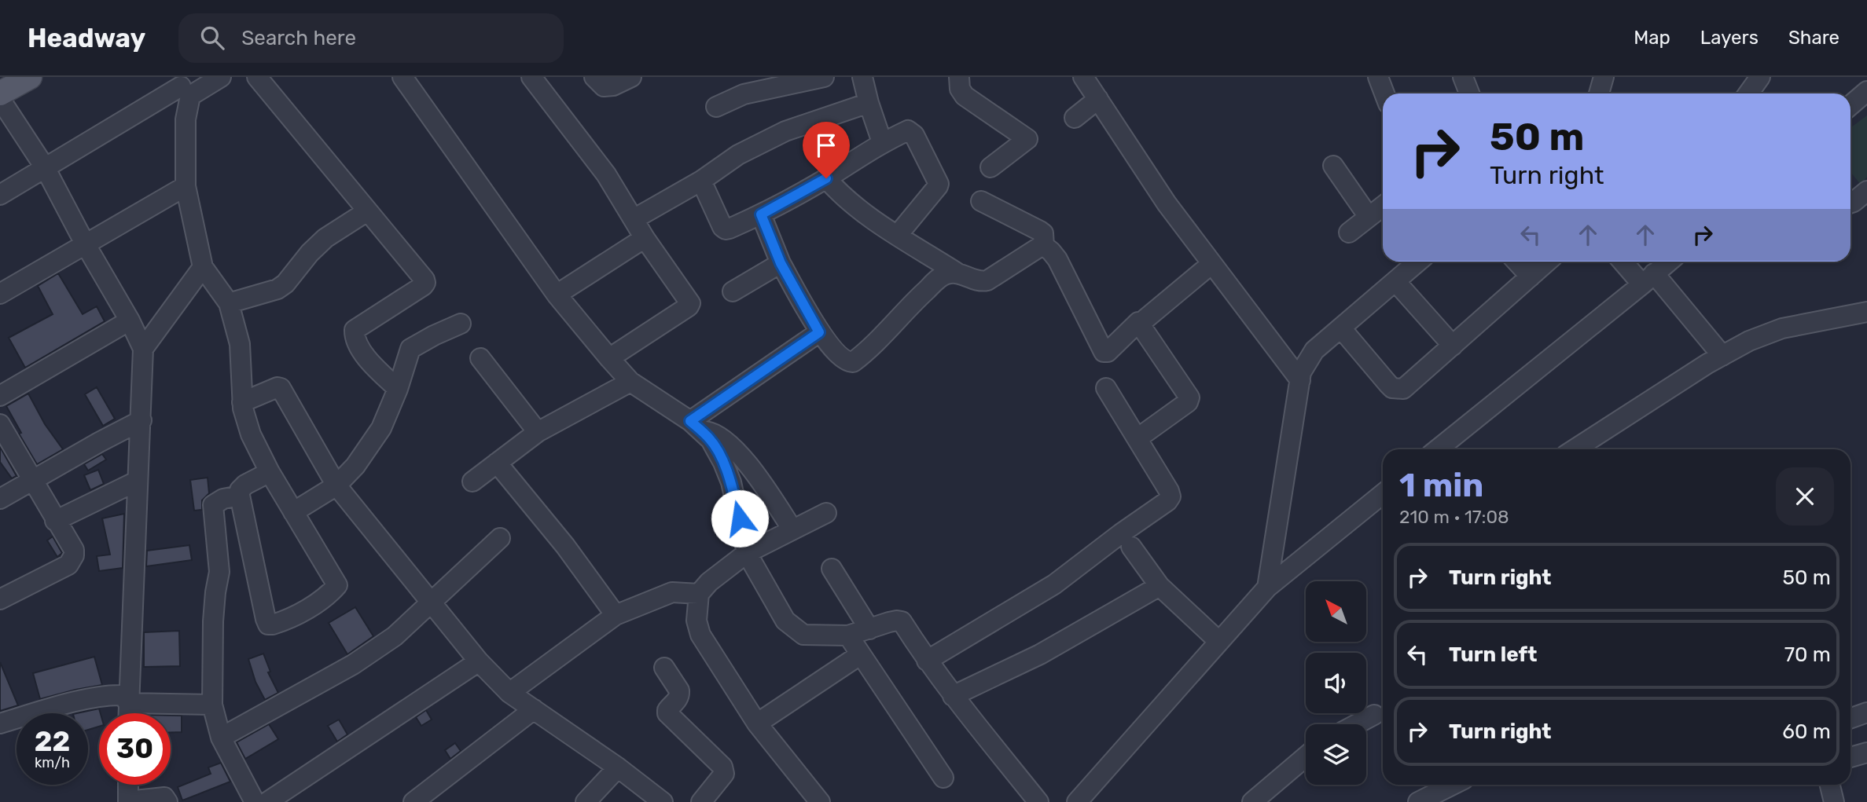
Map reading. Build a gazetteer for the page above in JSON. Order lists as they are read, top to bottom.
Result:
{
  "north": "top left",
  "page": {
    "header": "Headway",
    "search": "Search here",
    "nav": ["Map", "Layers", "Share"],
    "turn": ["50 m", "Turn right"],
    "heading": ["1 min", "210 m · 17:08"],
    "list": [
      {
        "name": "Turn right",
        "value": "50 m"
      },
      {
        "name": "Turn left",
        "value": "70 m"
      },
      {
        "name": "Turn right",
        "value": "60 m"
      }
    ],
    "speed": "22 km/h",
    "limit": "30"
  }
}
